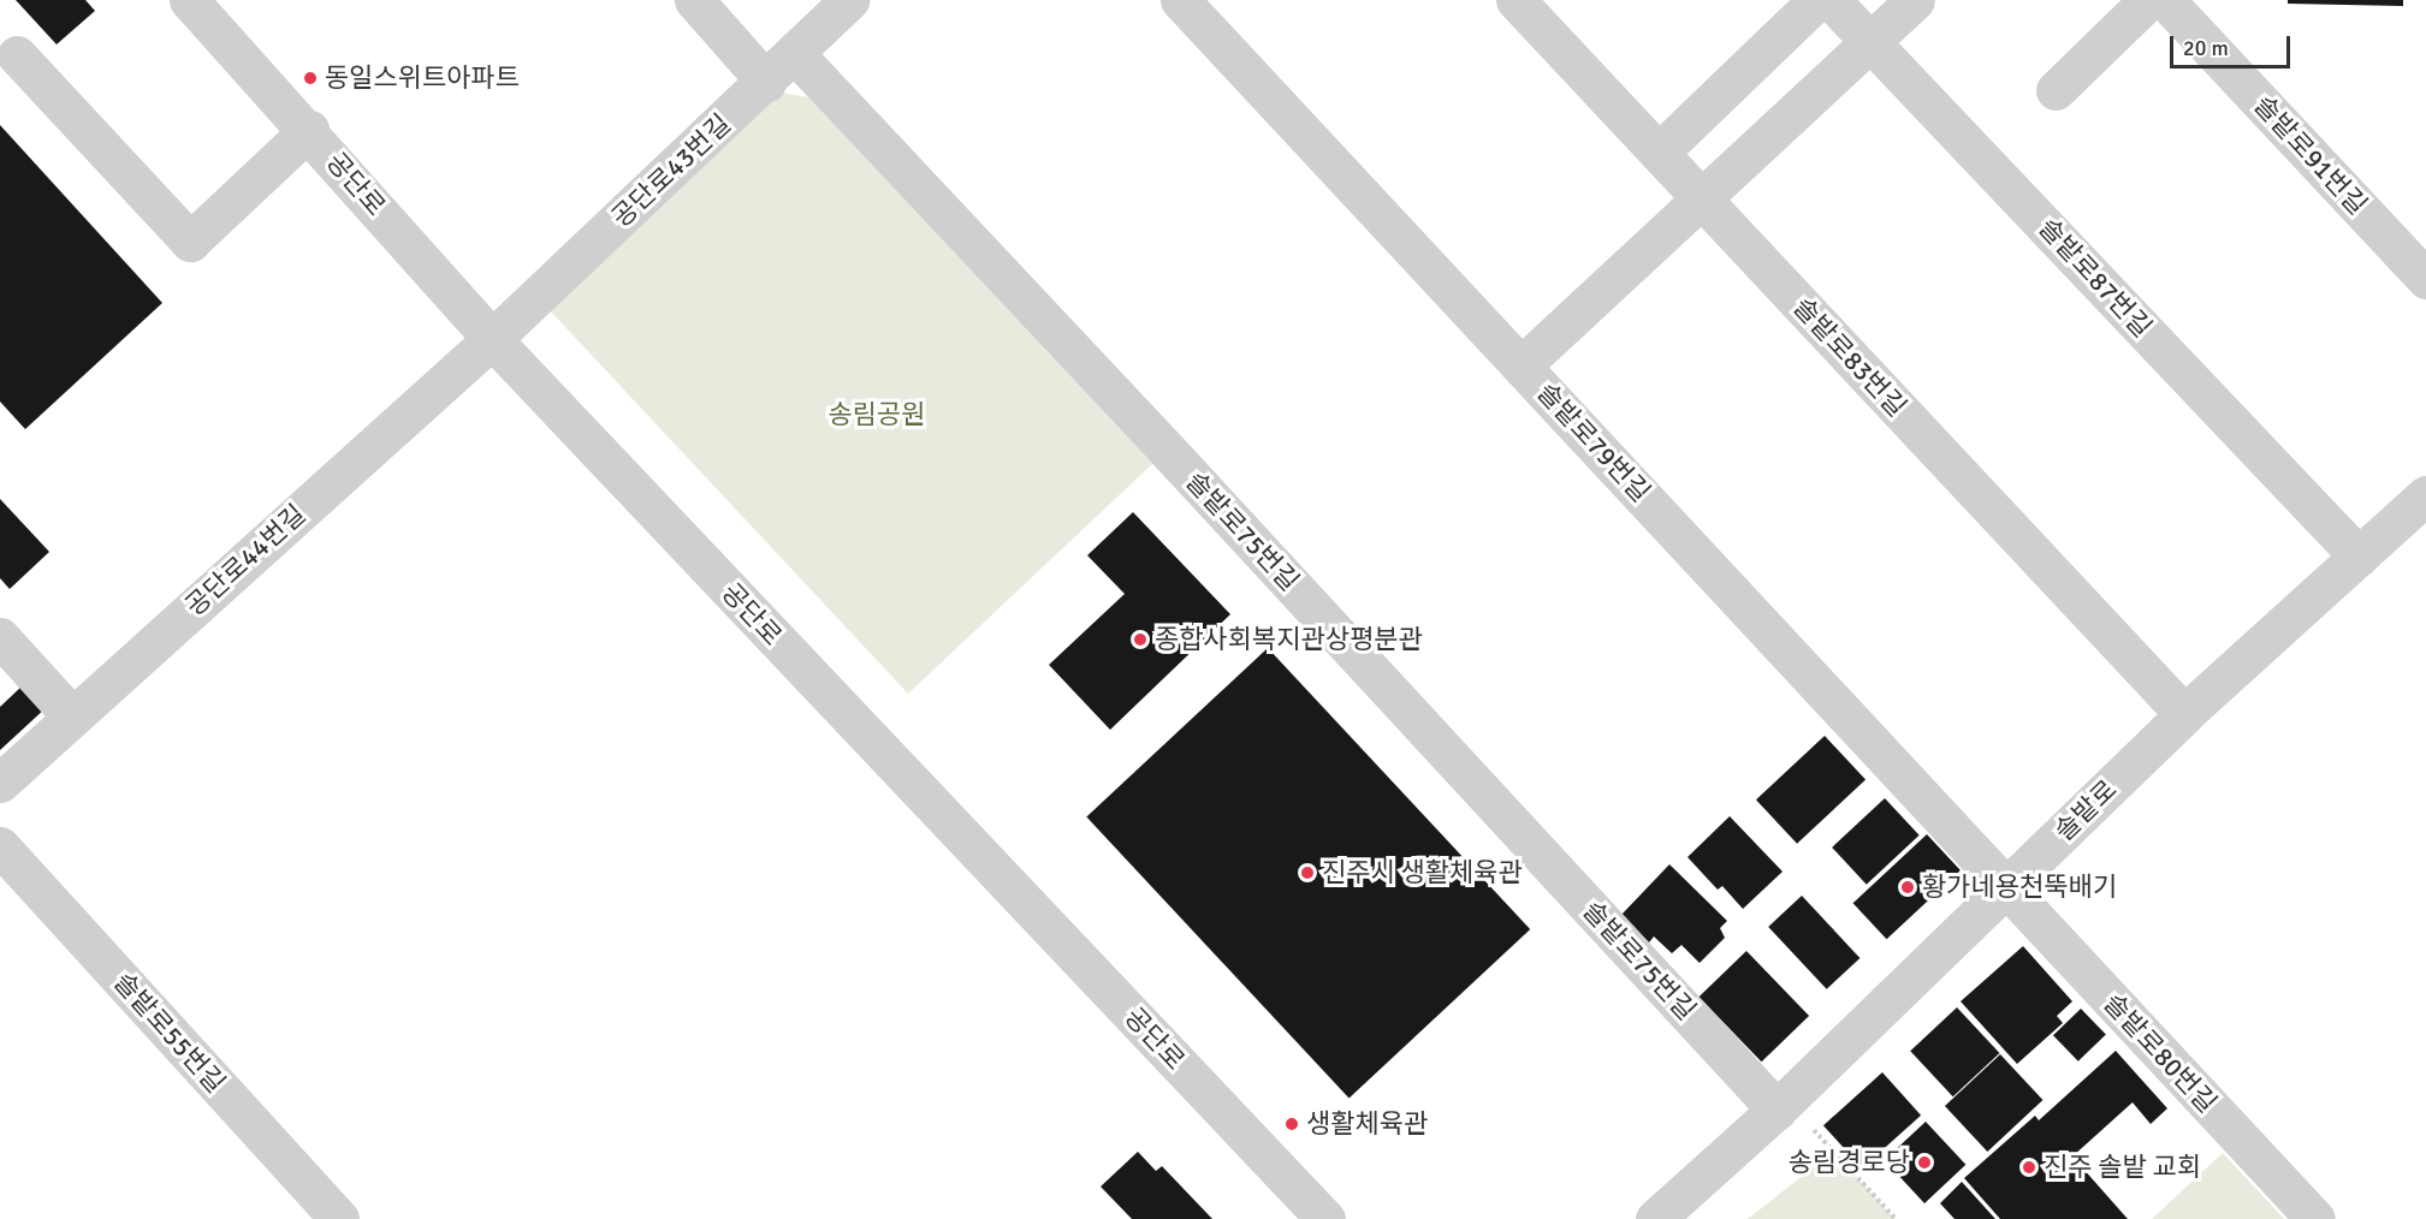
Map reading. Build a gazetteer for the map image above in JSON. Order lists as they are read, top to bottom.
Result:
{
  "streets": {
    "street": [
      "솔밭로91번길",
      "공단로43번길",
      "공단로",
      "솔밭로87번길",
      "솔밭로83번길",
      "솔밭로79번길",
      "솔밭로75번길",
      "공단로44번길",
      "솔밭로",
      "솔밭로55번길",
      "솔밭로80번길"
    ]
  },
  "crossings": [
    ["공단로43번길", "공단로"],
    ["공단로43번길", "솔밭로75번길"],
    ["공단로43번길", "공단로44번길"],
    ["공단로", "공단로44번길"],
    ["솔밭로87번길", "솔밭로"],
    ["솔밭로83번길", "솔밭로"],
    ["솔밭로79번길", "솔밭로"],
    ["솔밭로79번길", "솔밭로80번길"],
    ["솔밭로75번길", "솔밭로"],
    ["솔밭로", "솔밭로80번길"]
  ],
  "parks": ["송림공원"],
  "places": [
    "동일스위트아파트",
    "종합사회복지관상평분관",
    "진주시 생활체육관",
    "황가네용천뚝배기",
    "생활체육관",
    "송림경로당",
    "진주 솔밭 교회"
  ],
  "scale_bar": "20 m"
}
